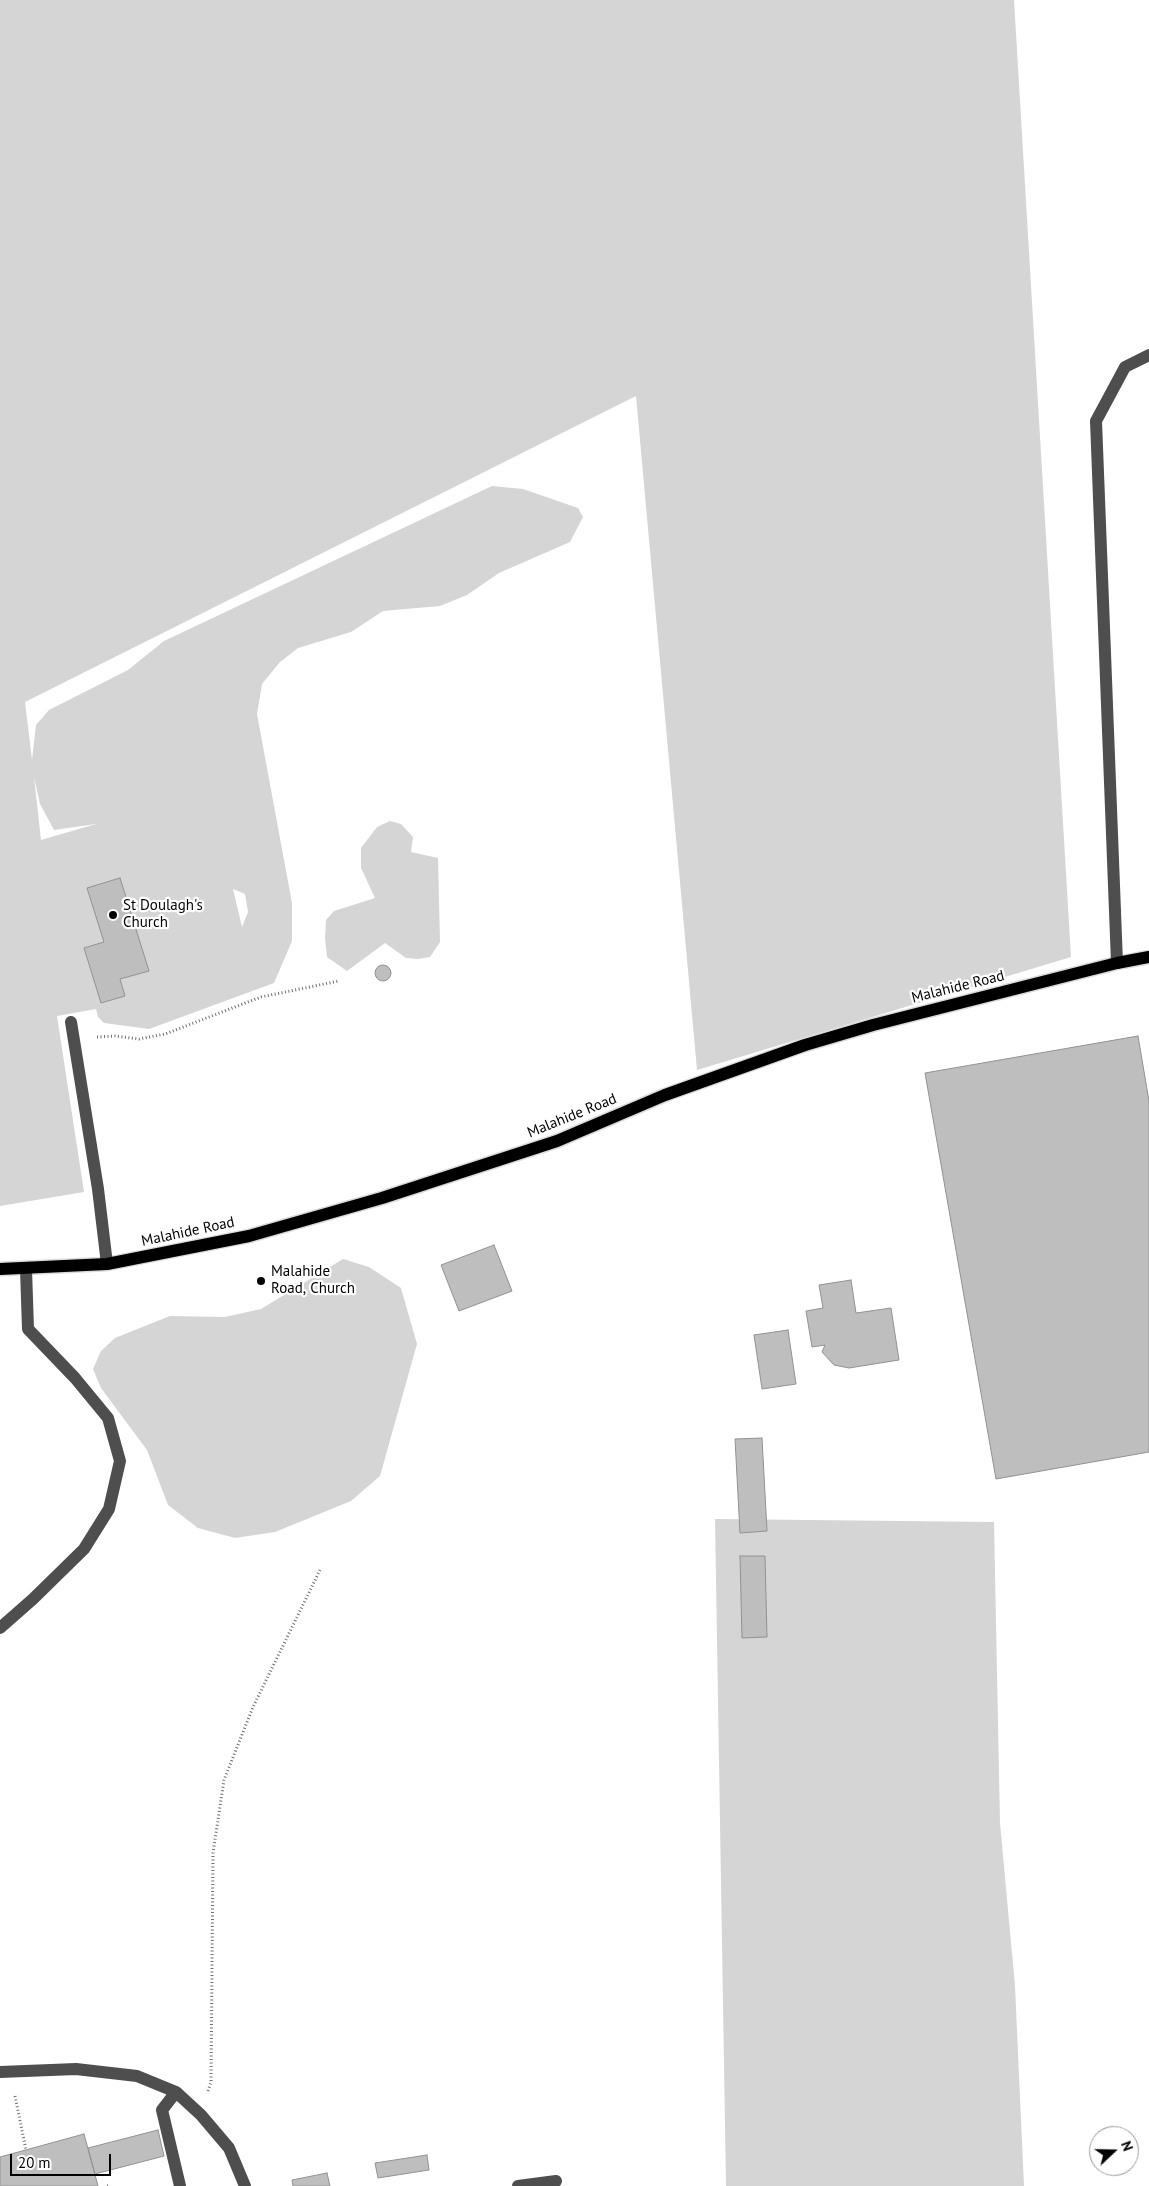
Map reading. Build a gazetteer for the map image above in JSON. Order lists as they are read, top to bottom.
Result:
{
  "streets": {
    "main road": ["Malahide Road"]
  },
  "places": ["St Doulagh's Church", "Malahide Road, Church"],
  "scale_bar": "20 m",
  "north": "right"
}
